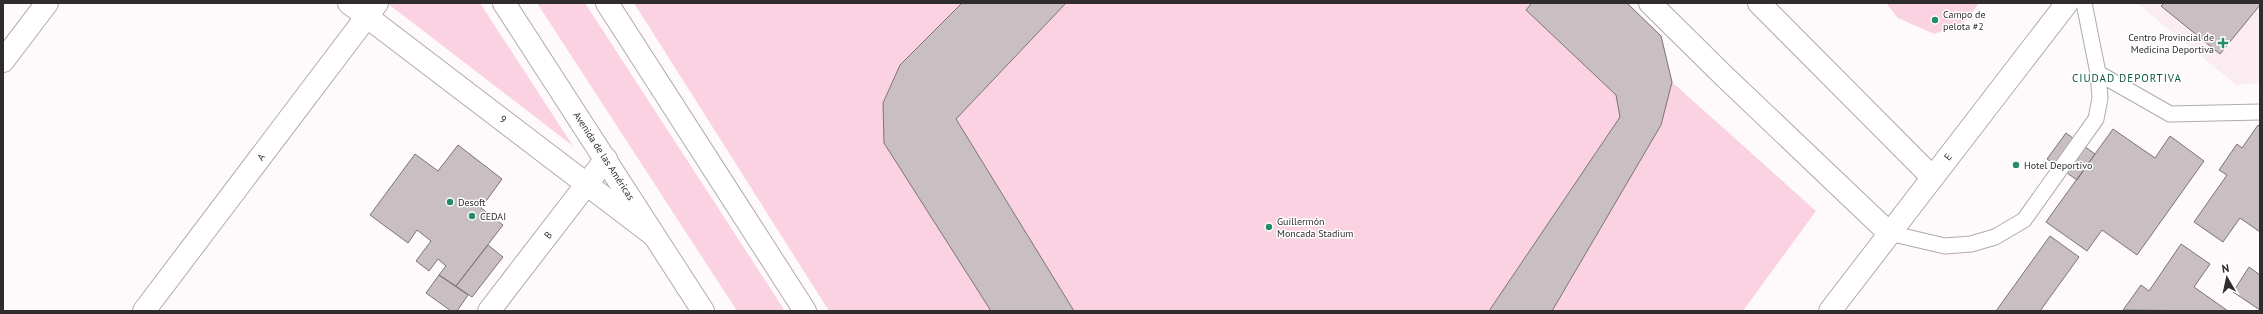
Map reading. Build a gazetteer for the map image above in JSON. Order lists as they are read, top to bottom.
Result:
{
  "streets": {
    "street": [
      "9",
      "Avenida de las Américas",
      "A",
      "E",
      "B"
    ]
  },
  "crossings": [
    ["9", "Avenida de las Américas"],
    ["9", "A"],
    ["9", "B"],
    ["Avenida de las Américas", "B"]
  ],
  "districts": ["CIUDAD DEPORTIVA"],
  "places": {
    "other": [
      "Campo de pelota #2",
      "Hotel Deportivo",
      "Desoft",
      "CEDAI",
      "Guillermón Moncada Stadium"
    ],
    "health": ["Centro Provincial de Medicina Deportiva"]
  },
  "north": "top"
}
